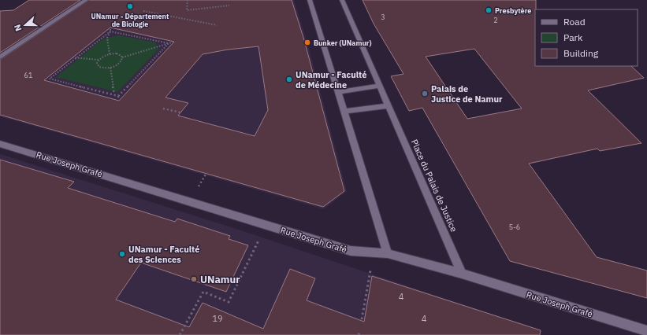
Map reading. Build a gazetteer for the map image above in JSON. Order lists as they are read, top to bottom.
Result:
{
  "streets": {
    "street": ["Rue Joseph Grafé", "Place du Palais de Justice"]
  },
  "crossings": [
    ["Rue Joseph Grafé", "Place du Palais de Justice"]
  ],
  "places": [
    "UNamur - Département de Biologie",
    "Presbytère",
    "Bunker (UNamur)",
    "UNamur - Faculté de Médecine",
    "Palais de Justice de Namur",
    "UNamur - Faculté des Sciences",
    "UNamur"
  ],
  "house_numbers": [
    "3",
    "2",
    "61",
    "5-6",
    "4",
    "19",
    "4"
  ],
  "legend": ["Road", "Park", "Building"],
  "north": "left"
}
